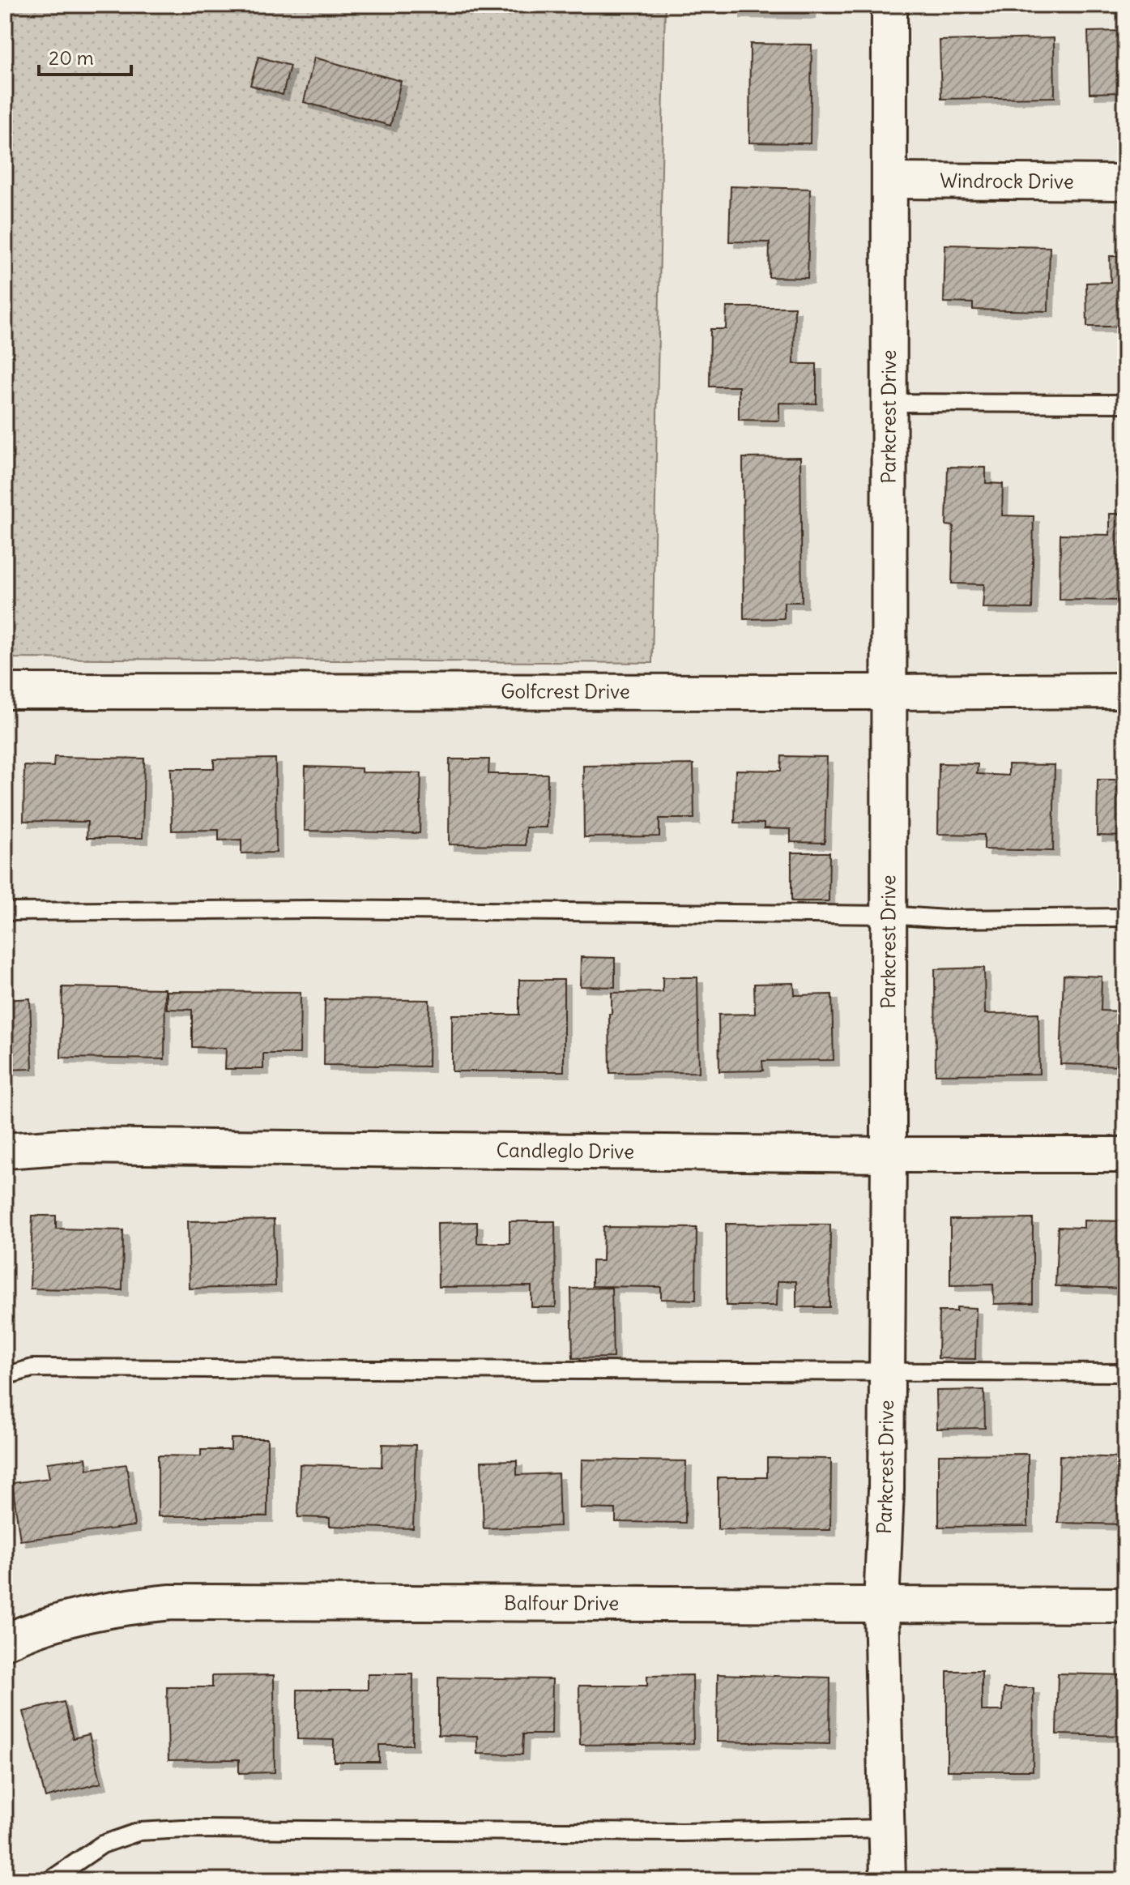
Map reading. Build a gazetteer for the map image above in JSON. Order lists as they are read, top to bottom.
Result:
{
  "streets": {
    "street": [
      "Windrock Drive",
      "Parkcrest Drive",
      "Golfcrest Drive",
      "Candleglo Drive",
      "Balfour Drive"
    ]
  },
  "crossings": [
    ["Windrock Drive", "Parkcrest Drive"],
    ["Parkcrest Drive", "Golfcrest Drive"],
    ["Parkcrest Drive", "Candleglo Drive"],
    ["Parkcrest Drive", "Balfour Drive"]
  ],
  "scale_bar": "20 m"
}
